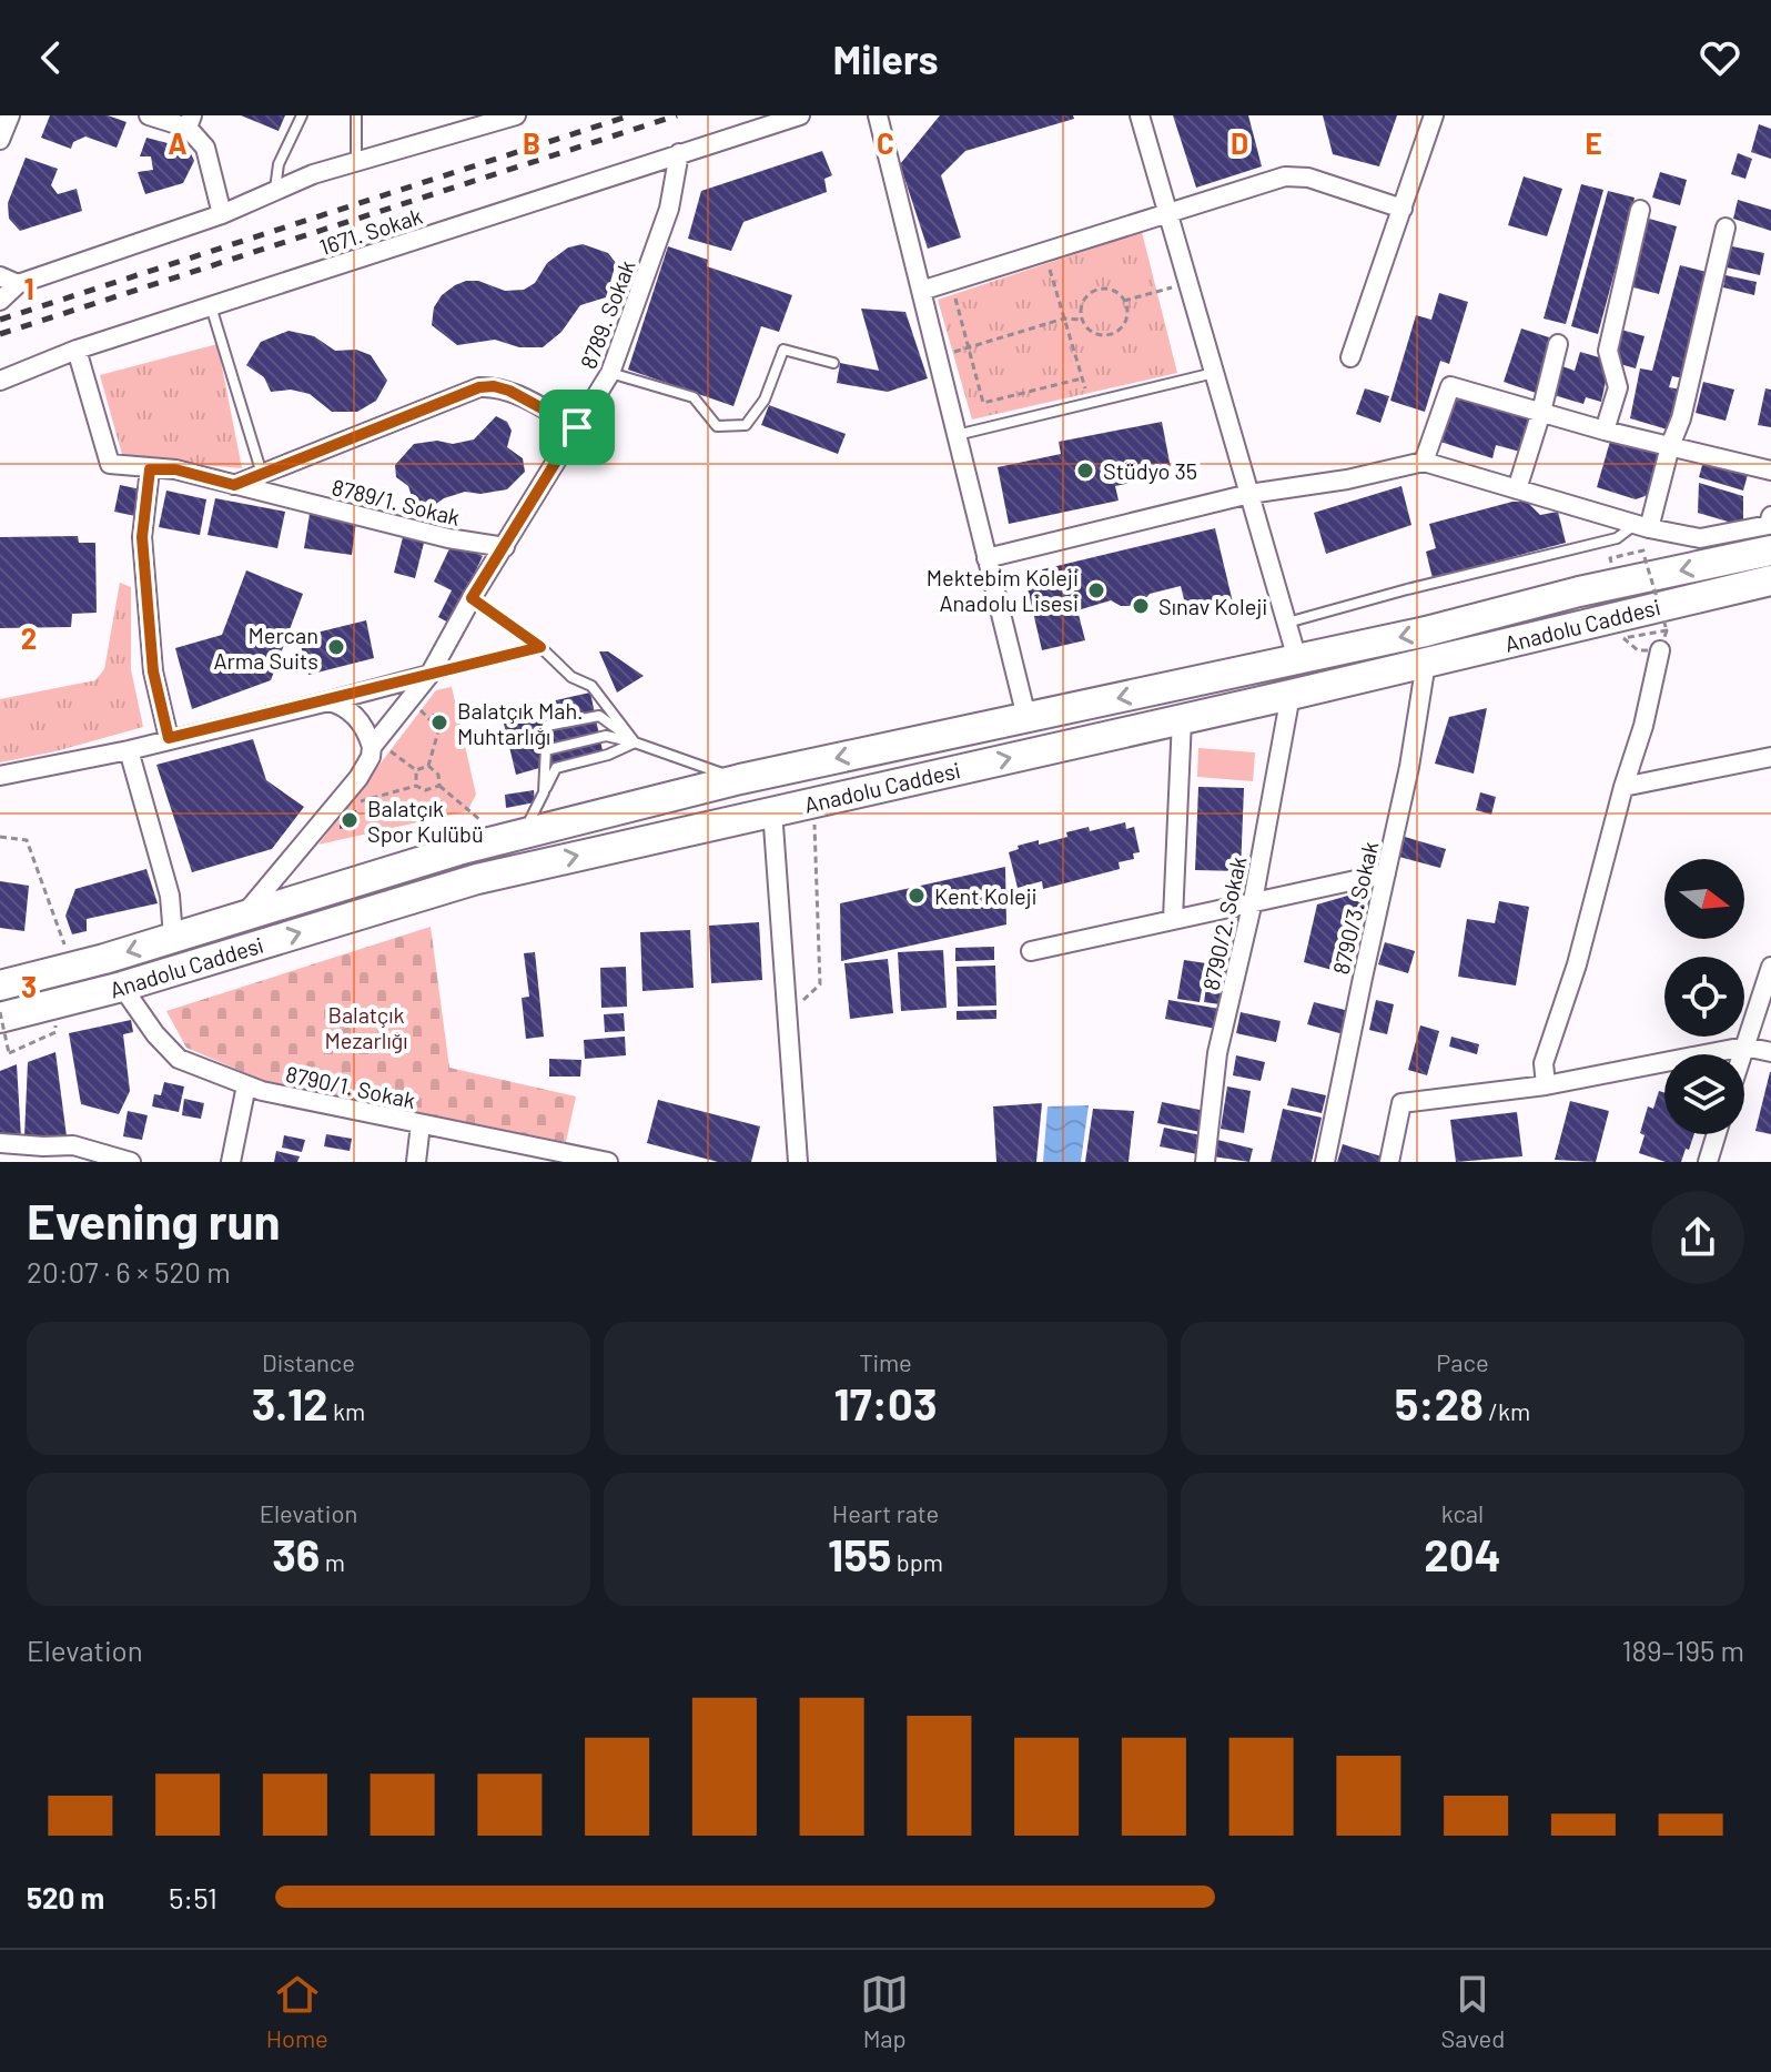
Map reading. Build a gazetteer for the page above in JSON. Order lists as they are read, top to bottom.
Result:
{
  "streets": {
    "highway": ["Anadolu Caddesi"],
    "street": [
      "1671. Sokak",
      "8789. Sokak",
      "8789/1. Sokak",
      "8790/3. Sokak",
      "8790/2. Sokak",
      "8790/1. Sokak"
    ]
  },
  "crossings": [
    ["1671. Sokak", "8789. Sokak"],
    ["1671. Sokak", "8789/1. Sokak"],
    ["8789. Sokak", "8789/1. Sokak"],
    ["8789. Sokak", "Anadolu Caddesi"],
    ["Anadolu Caddesi", "8790/3. Sokak"],
    ["Anadolu Caddesi", "8790/2. Sokak"],
    ["Anadolu Caddesi", "8790/1. Sokak"]
  ],
  "parks": ["Balatçık Mezarlığı"],
  "places": [
    "Stüdyo 35",
    "Mektebim Koleji Anadolu Lisesi",
    "Sınav Koleji",
    "Mercan Arma Suits",
    "Balatçık Mah. Muhtarlığı",
    "Balatçık Spor Kulübü",
    "Kent Koleji"
  ],
  "north": "right",
  "page": {
    "header": "Milers",
    "heading": ["Evening run", "20:07 · 6 × 520 m"],
    "stats": [
      ["Distance", "3.12 km"],
      ["Time", "17:03"],
      ["Pace", "5:28 /km"],
      ["Elevation", "36 m"],
      ["Heart rate", "155 bpm"],
      ["kcal", "204"]
    ],
    "chart": ["Elevation", "189–195 m"],
    "list": [
      {
        "name": "520 m",
        "note": "5:51"
      }
    ],
    "tabs": ["Home", "Map", "Saved"]
  },
  "grid": {
    "columns": [
      "A",
      "B",
      "C",
      "D",
      "E"
    ],
    "rows": ["1", "2", "3"]
  }
}
